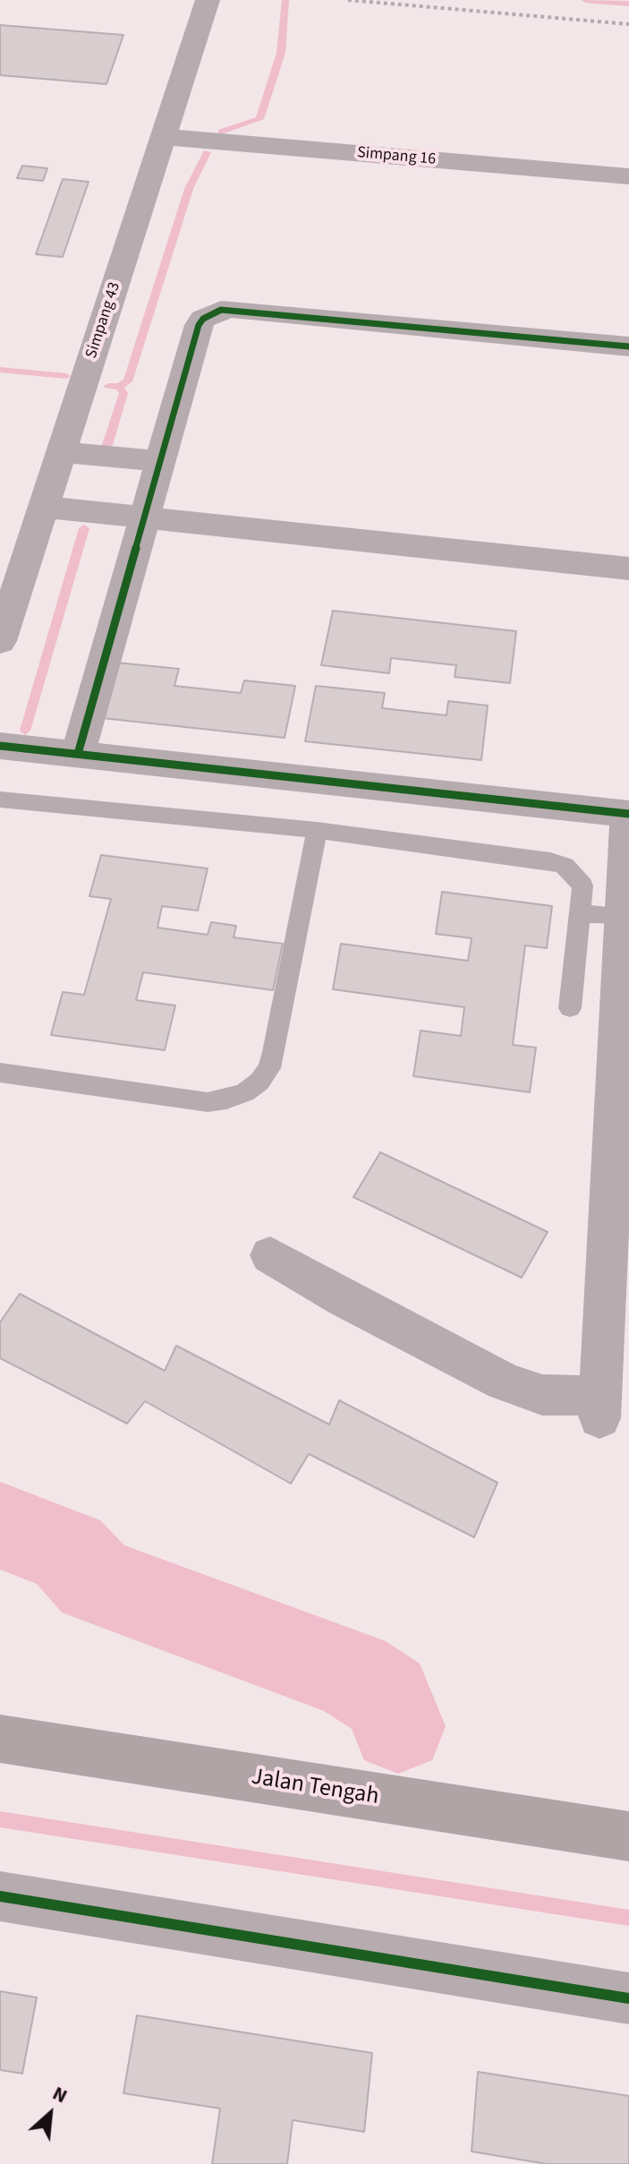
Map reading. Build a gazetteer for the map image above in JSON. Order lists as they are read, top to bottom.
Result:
{
  "streets": {
    "main road": ["Jalan Tengah"],
    "street": ["Simpang 16", "Simpang 43"]
  },
  "crossings": [
    ["Simpang 16", "Simpang 43"]
  ],
  "north": "top right"
}
